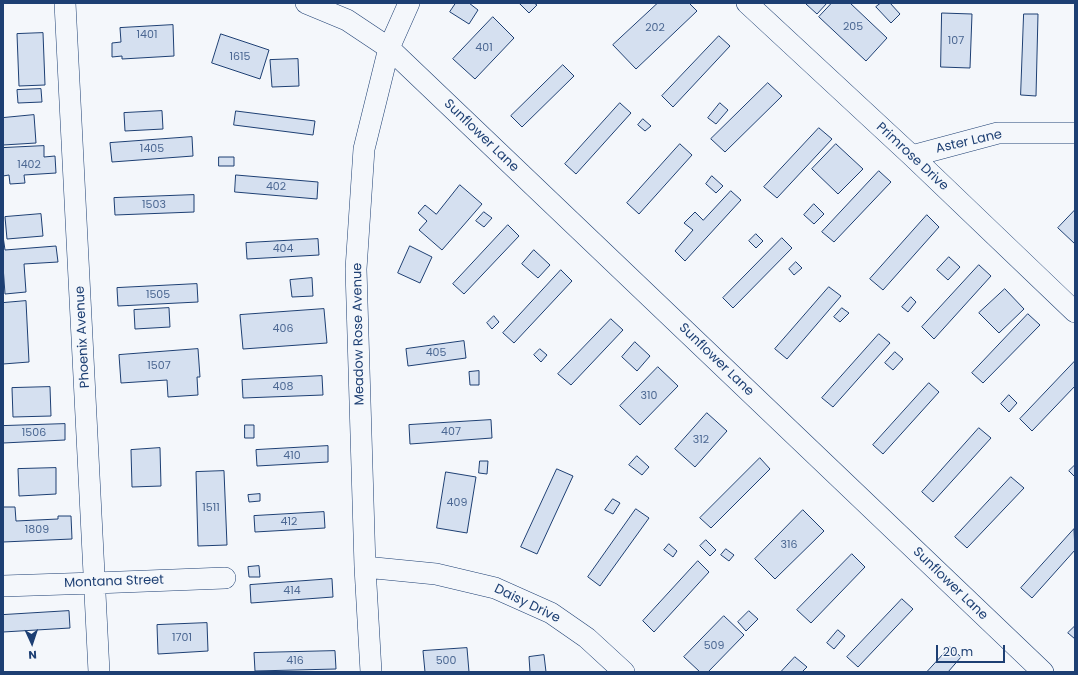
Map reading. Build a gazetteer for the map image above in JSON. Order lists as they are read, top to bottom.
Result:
{
  "streets": {
    "street": [
      "Sunflower Lane",
      "Aster Lane",
      "Primrose Drive",
      "Meadow Rose Avenue",
      "Phoenix Avenue",
      "Montana Street",
      "Daisy Drive"
    ]
  },
  "crossings": [
    ["Sunflower Lane", "Meadow Rose Avenue"],
    ["Aster Lane", "Primrose Drive"],
    ["Meadow Rose Avenue", "Daisy Drive"],
    ["Phoenix Avenue", "Montana Street"]
  ],
  "house_numbers": [
    "205",
    "202",
    "1401",
    "107",
    "401",
    "1615",
    "1405",
    "1402",
    "402",
    "1503",
    "404",
    "1505",
    "406",
    "405",
    "1507",
    "408",
    "310",
    "407",
    "1506",
    "312",
    "410",
    "409",
    "1511",
    "412",
    "1809",
    "316",
    "414",
    "1701",
    "509",
    "416",
    "500"
  ],
  "scale_bar": "20 m",
  "north": "bottom"
}
